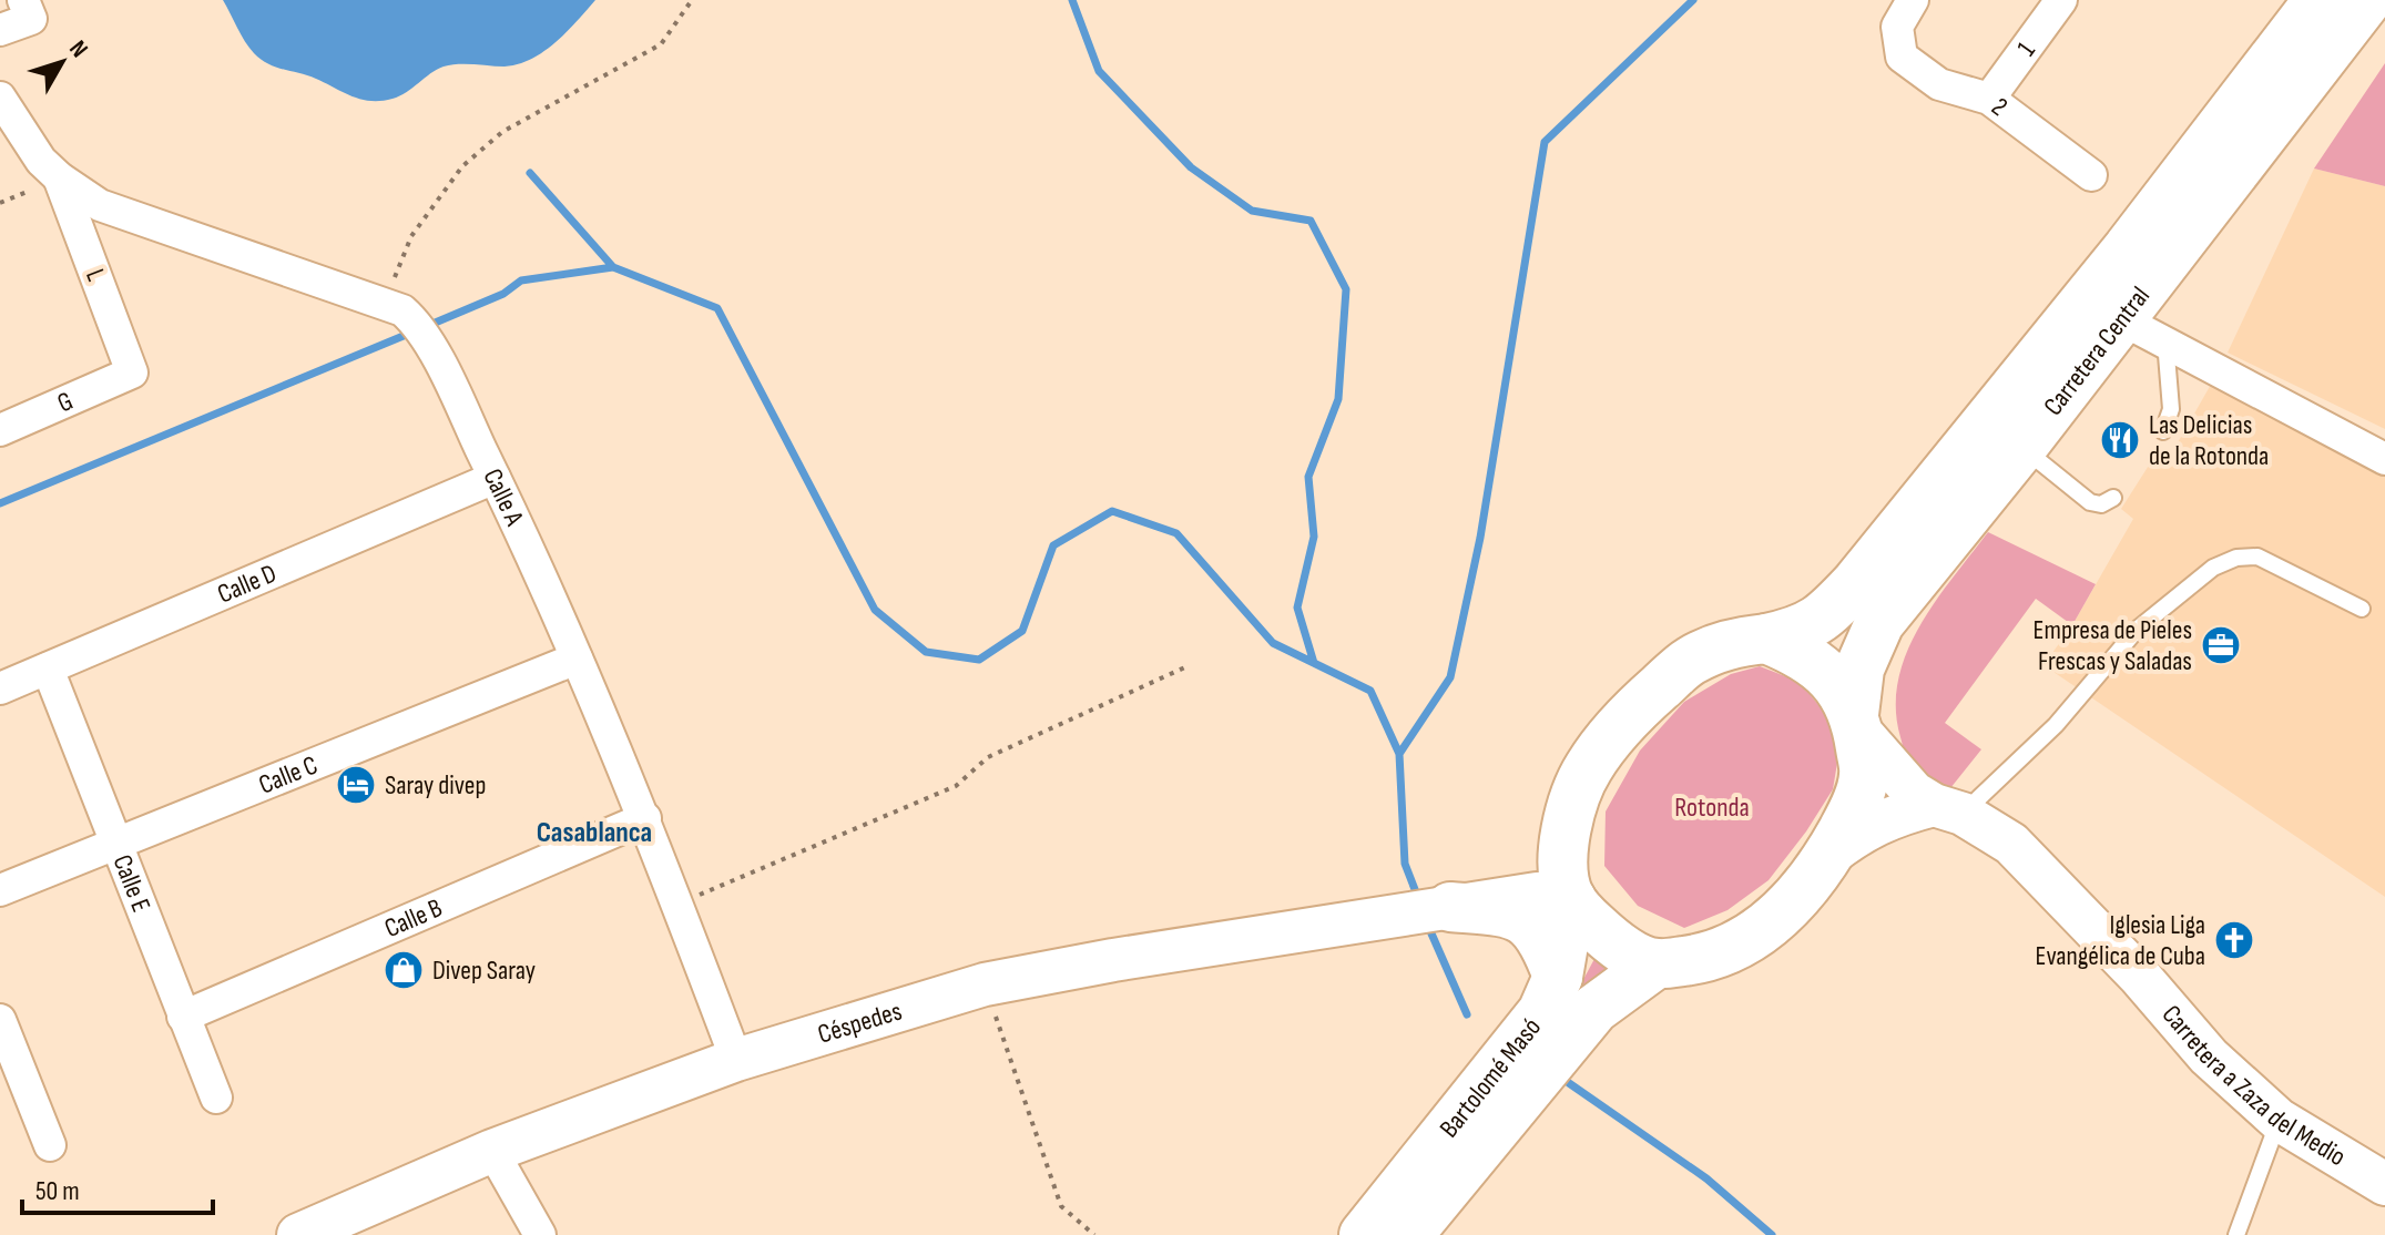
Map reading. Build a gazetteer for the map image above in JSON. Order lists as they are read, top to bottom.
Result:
{
  "streets": {
    "highway": ["Carretera Central", "Bartolomé Masó"],
    "street": [
      "1",
      "2",
      "L",
      "G",
      "Calle A",
      "Calle D",
      "Calle C",
      "Calle E",
      "Calle B",
      "Céspedes",
      "Carretera a Zaza del Medio"
    ]
  },
  "crossings": [
    ["1", "2"],
    ["L", "G"],
    ["L", "Calle A"],
    ["Carretera Central", "Céspedes"],
    ["Carretera Central", "Bartolomé Masó"],
    ["Carretera Central", "Carretera a Zaza del Medio"],
    ["Calle A", "Calle D"],
    ["Calle A", "Calle C"],
    ["Calle A", "Calle B"],
    ["Calle A", "Céspedes"],
    ["Calle D", "Calle E"],
    ["Calle C", "Calle E"],
    ["Calle E", "Calle B"],
    ["Céspedes", "Bartolomé Masó"],
    ["Céspedes", "Carretera a Zaza del Medio"],
    ["Bartolomé Masó", "Carretera a Zaza del Medio"]
  ],
  "districts": ["Casablanca"],
  "parks": ["Rotonda"],
  "places": {
    "restaurant": ["Las Delicias de la Rotonda"],
    "office": ["Empresa de Pieles Frescas y Saladas"],
    "hotel": ["Saray divep"],
    "church": ["Iglesia Liga Evangélica de Cuba"],
    "shop": ["Divep Saray"]
  },
  "scale_bar": "50 m",
  "north": "top right"
}
